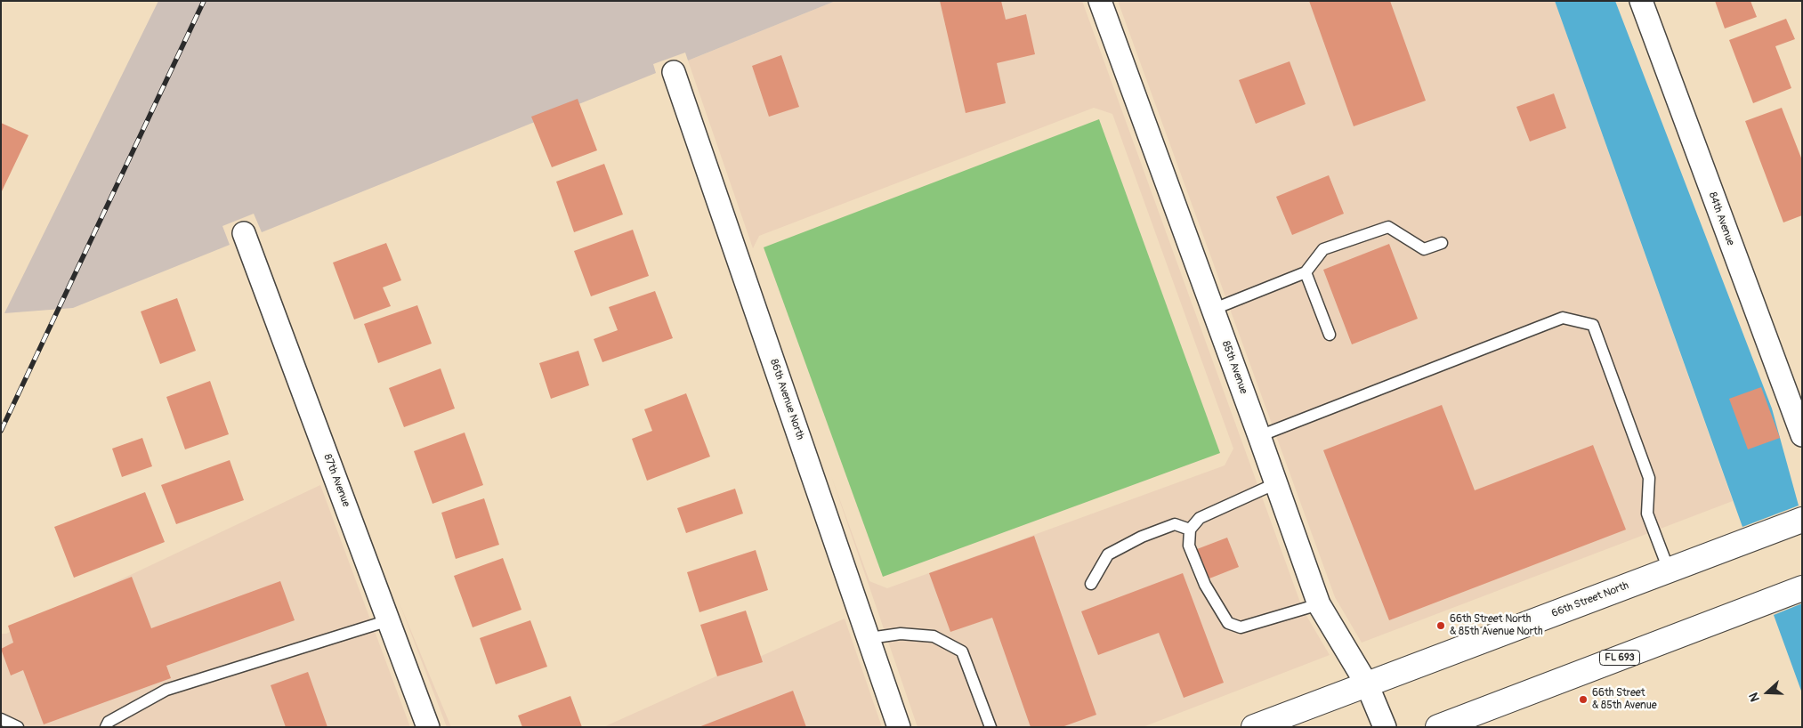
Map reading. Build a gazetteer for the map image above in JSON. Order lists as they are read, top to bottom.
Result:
{
  "streets": {
    "main road": ["66th Street North", "FL 693"],
    "street": [
      "84th Avenue",
      "85th Avenue",
      "86th Avenue North",
      "87th Avenue"
    ]
  },
  "crossings": [
    ["85th Avenue", "66th Street North"]
  ],
  "places": ["66th Street North & 85th Avenue North", "66th Street & 85th Avenue"],
  "north": "left"
}
